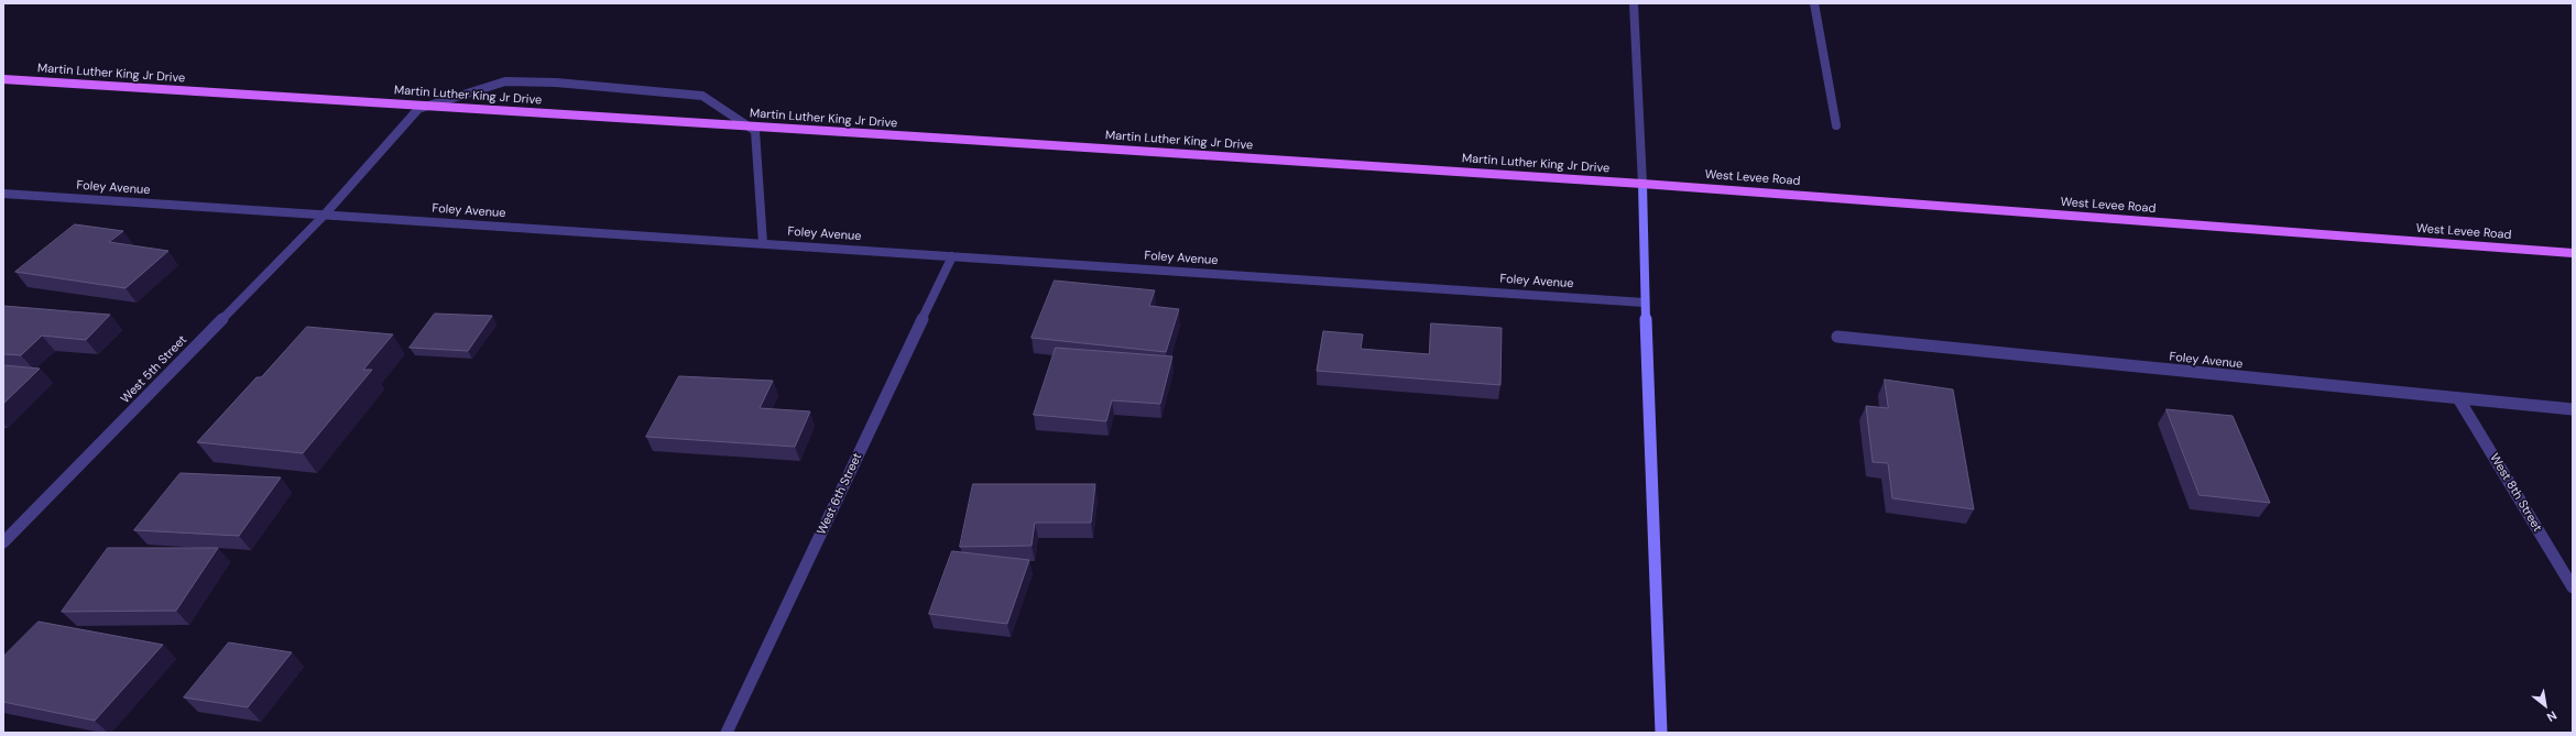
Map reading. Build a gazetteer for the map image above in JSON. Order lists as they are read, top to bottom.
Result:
{
  "streets": {
    "main road": ["Martin Luther King Jr Drive", "West Levee Road"],
    "street": [
      "Foley Avenue",
      "West 5th Street",
      "West 8th Street",
      "West 6th Street"
    ]
  },
  "crossings": [
    ["Martin Luther King Jr Drive", "West Levee Road"],
    ["Foley Avenue", "West 5th Street"],
    ["Foley Avenue", "West 8th Street"],
    ["Foley Avenue", "West 6th Street"]
  ],
  "north": "bottom right"
}
